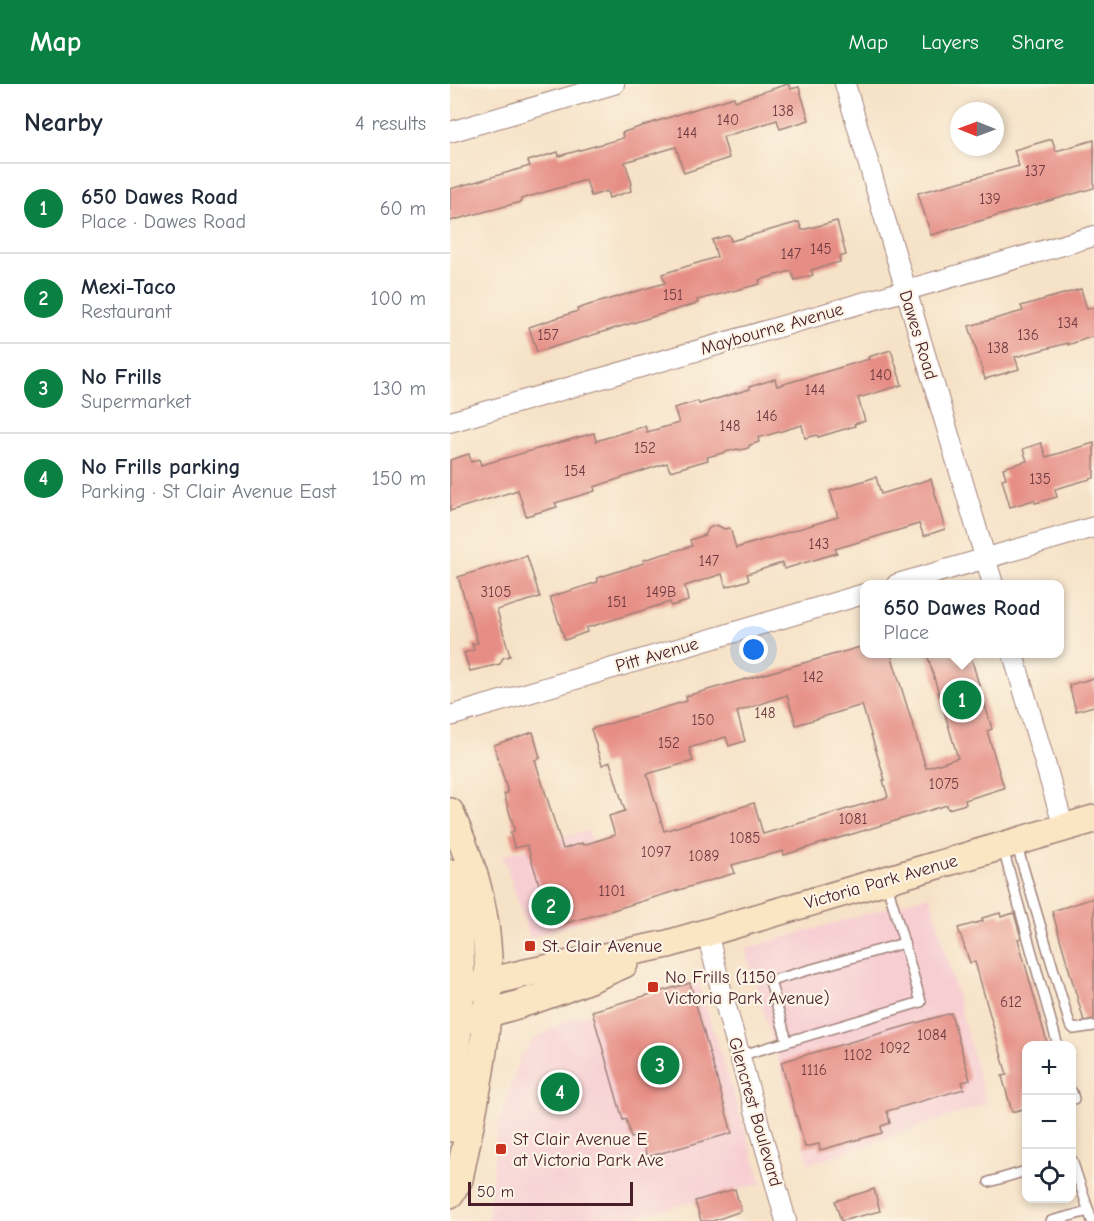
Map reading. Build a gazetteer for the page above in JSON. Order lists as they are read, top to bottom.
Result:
{
  "streets": {
    "main road": ["Victoria Park Avenue"],
    "street": [
      "Maybourne Avenue",
      "Dawes Road",
      "Pitt Avenue",
      "Glencrest Boulevard"
    ]
  },
  "crossings": [
    ["Maybourne Avenue", "Dawes Road"],
    ["Victoria Park Avenue", "Glencrest Boulevard"]
  ],
  "places": {
    "transit": ["St. Clair Avenue", "No Frills (1150 Victoria Park Avenue)", "St Clair Avenue E at Victoria Park Ave"]
  },
  "house_numbers": [
    "138",
    "140",
    "144",
    "137",
    "139",
    "145",
    "147",
    "151",
    "134",
    "157",
    "136",
    "138",
    "140",
    "144",
    "146",
    "148",
    "152",
    "154",
    "135",
    "143",
    "147",
    "3105",
    "149B",
    "151",
    "142",
    "148",
    "150",
    "152",
    "1075",
    "1081",
    "1085",
    "1097",
    "1089",
    "1101",
    "612",
    "1084",
    "1092",
    "1102",
    "1116"
  ],
  "scale_bar": "50 m",
  "north": "left",
  "page": {
    "header": "Map",
    "nav": ["Map", "Layers", "Share"],
    "heading": ["Nearby", "4 results"],
    "list": [
      {
        "mark": "1",
        "name": "650 Dawes Road",
        "note": "Place · Dawes Road",
        "value": "60 m"
      },
      {
        "mark": "2",
        "name": "Mexi-Taco",
        "note": "Restaurant",
        "value": "100 m"
      },
      {
        "mark": "3",
        "name": "No Frills",
        "note": "Supermarket",
        "value": "130 m"
      },
      {
        "mark": "4",
        "name": "No Frills parking",
        "note": "Parking · St Clair Avenue East",
        "value": "150 m"
      }
    ],
    "popup": ["650 Dawes Road", "Place"],
    "pins": [
      "1",
      "2",
      "3",
      "4"
    ],
    "map_buttons": ["+", "−"],
    "scale": "50 m"
  }
}
